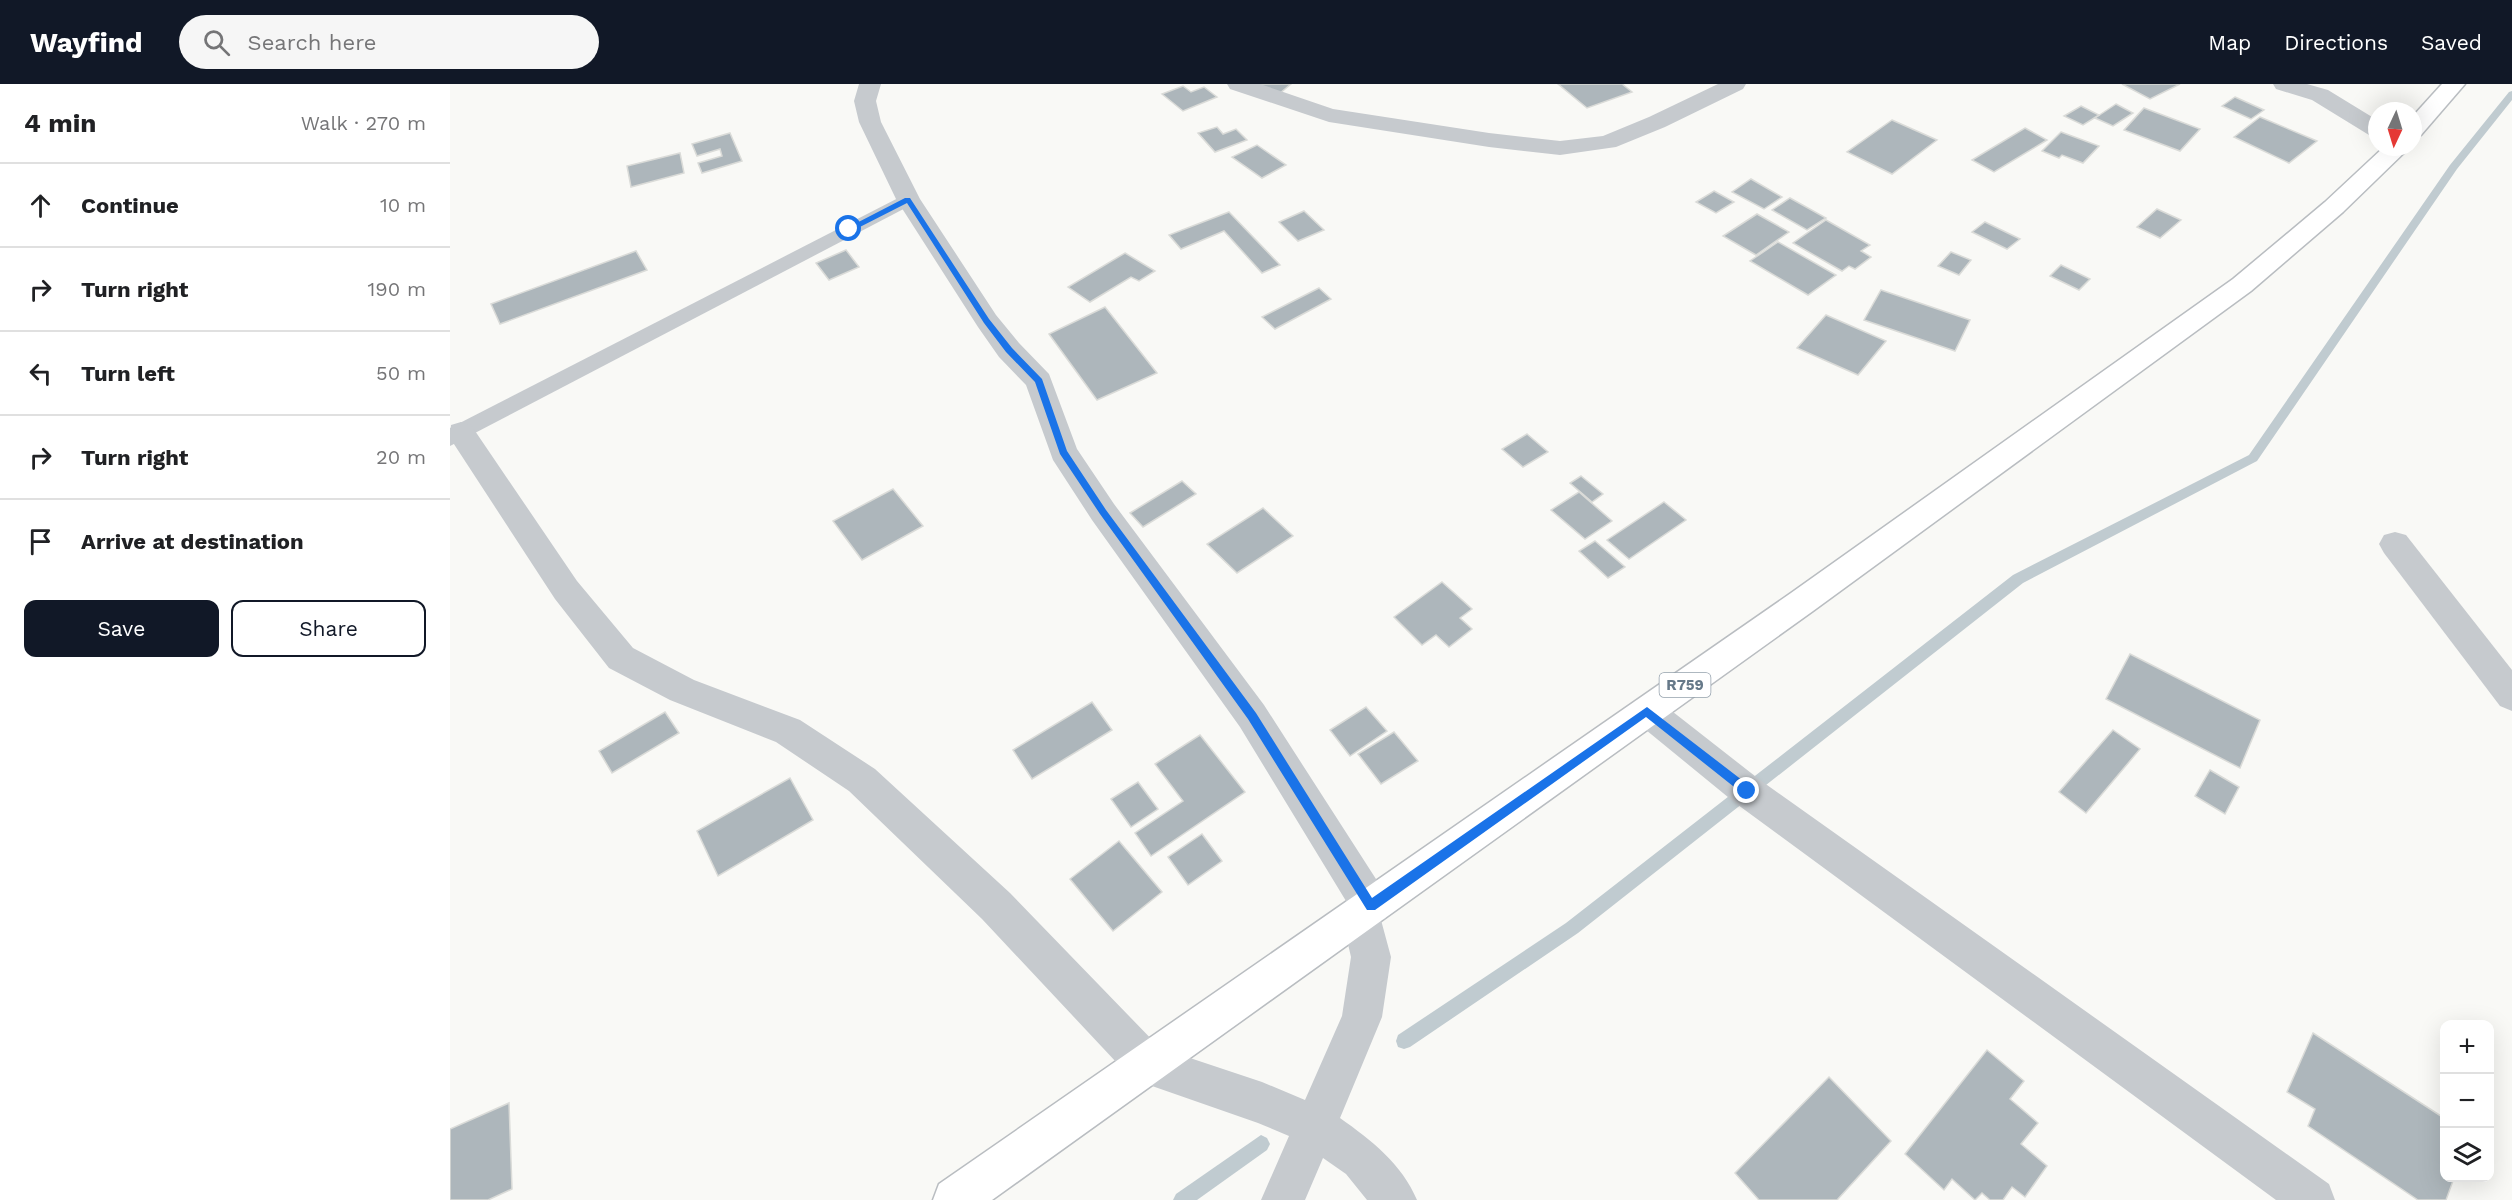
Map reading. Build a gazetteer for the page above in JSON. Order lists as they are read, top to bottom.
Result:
{
  "streets": {
    "main road": ["R759"]
  },
  "north": "bottom",
  "page": {
    "header": "Wayfind",
    "search": "Search here",
    "nav": ["Map", "Directions", "Saved"],
    "heading": ["4 min", "Walk · 270 m"],
    "list": [
      ["Continue", "10 m"],
      ["Turn right", "190 m"],
      ["Turn left", "50 m"],
      ["Turn right", "20 m"],
      "Arrive at destination"
    ],
    "buttons": ["Save", "Share"],
    "map_buttons": ["+", "−"]
  }
}
